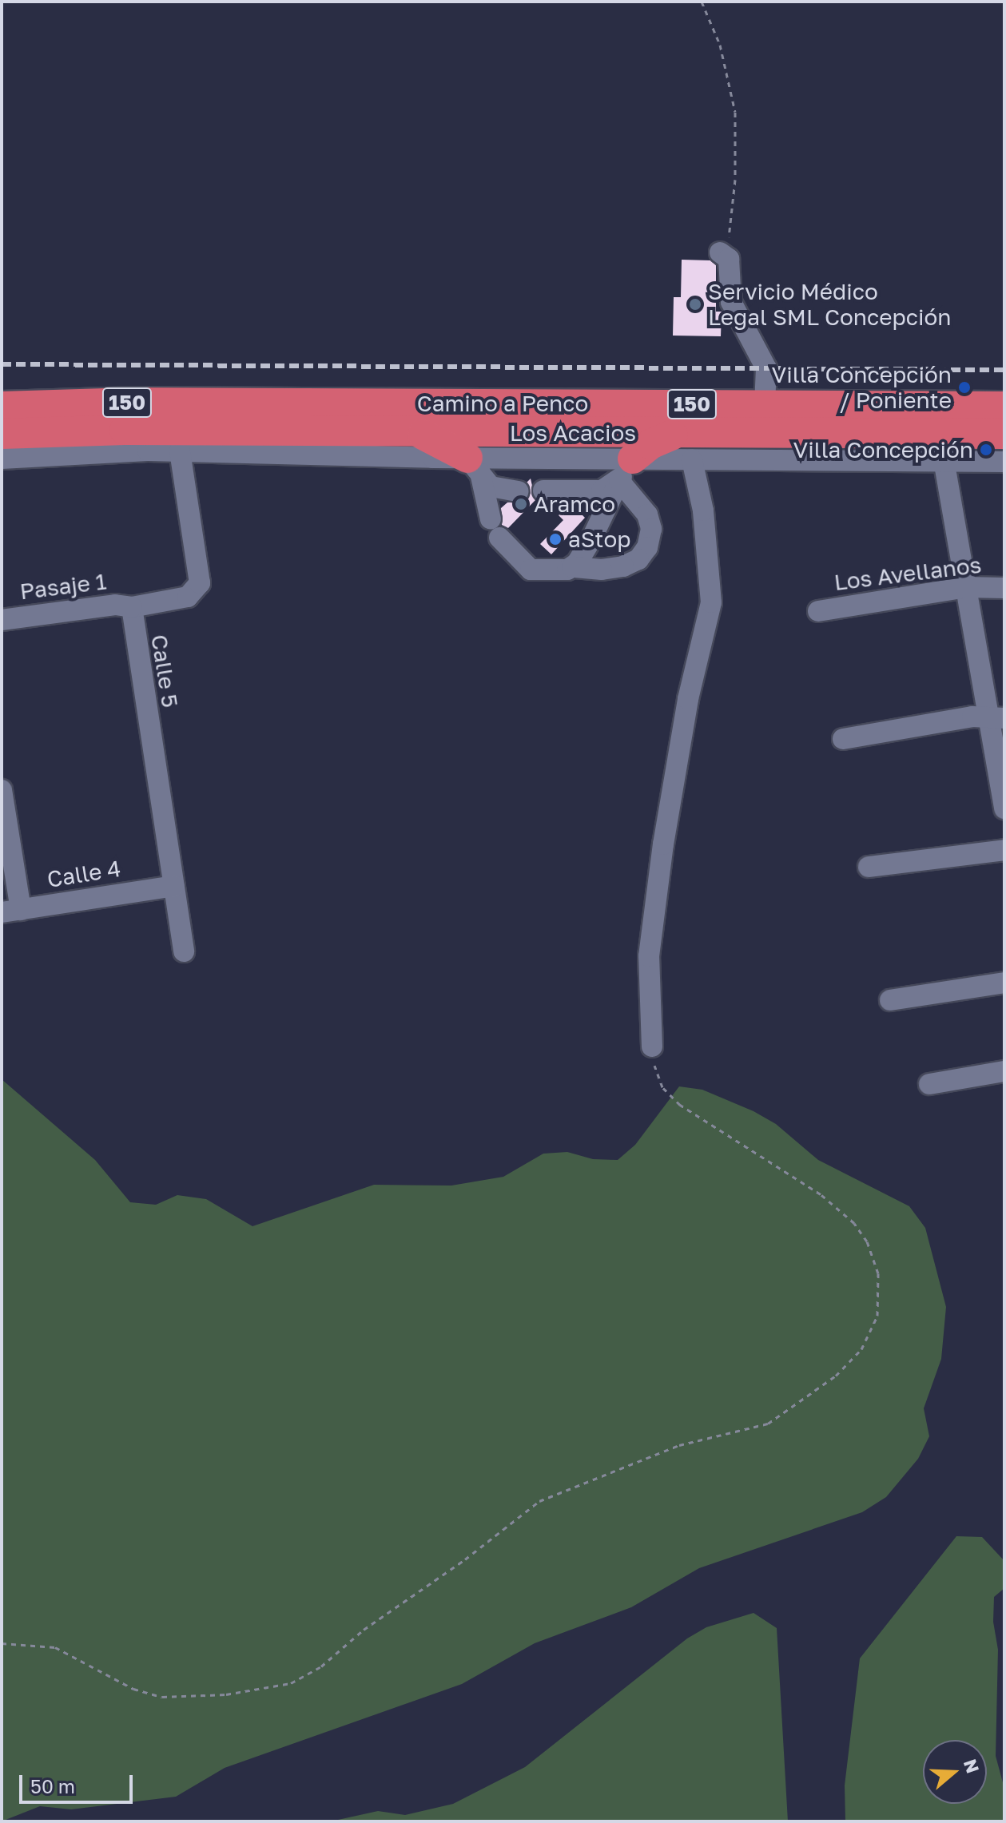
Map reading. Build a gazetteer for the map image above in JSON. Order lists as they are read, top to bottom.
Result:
{
  "streets": {
    "highway": ["150", "Camino a Penco"],
    "street": [
      "Los Acacios",
      "Los Avellanos",
      "Pasaje 1",
      "Calle 5",
      "Calle 4"
    ]
  },
  "crossings": [
    ["Los Acacios", "Calle 5"],
    ["Pasaje 1", "Calle 5"],
    ["Calle 5", "Calle 4"]
  ],
  "places": [
    "Servicio Médico Legal SML Concepción",
    "Villa Concepción / Poniente",
    "Villa Concepción",
    "Aramco",
    "aStop"
  ],
  "scale_bar": "50 m",
  "north": "right"
}
